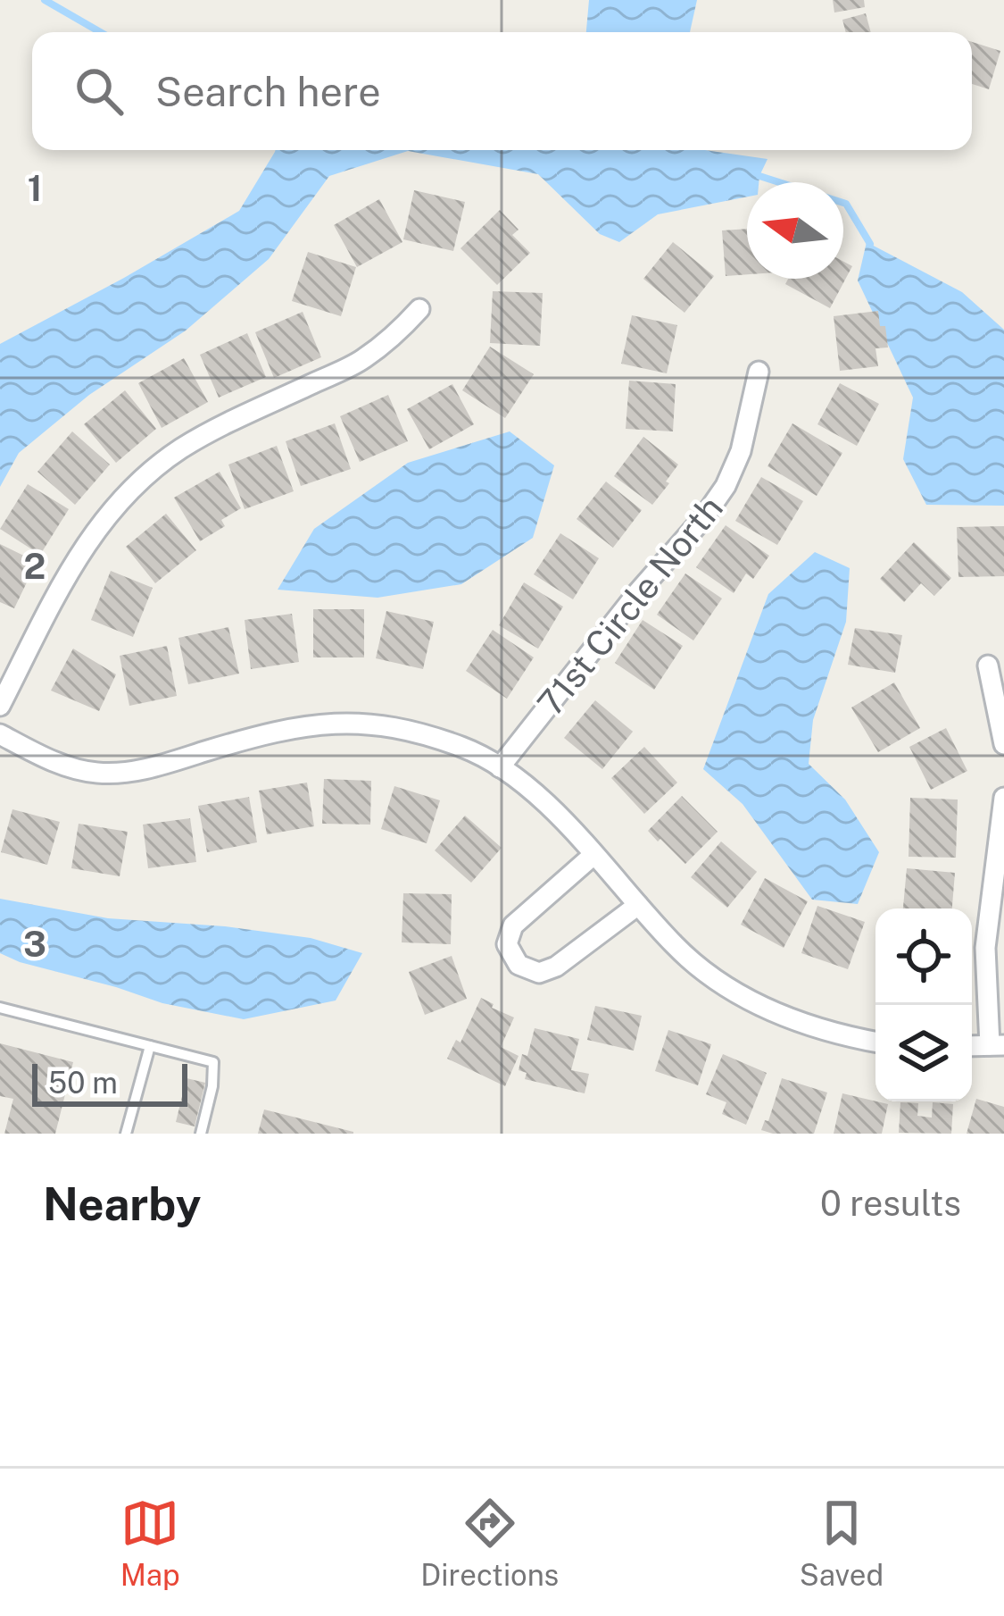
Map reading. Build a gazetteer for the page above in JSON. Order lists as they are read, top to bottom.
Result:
{
  "streets": {
    "street": ["71st Circle North"]
  },
  "scale_bar": "50 m",
  "north": "left",
  "page": {
    "search": "Search here",
    "scale": "50 m",
    "heading": ["Nearby", "0 results"],
    "nav": ["Map", "Directions", "Saved"]
  },
  "grid": {
    "rows": ["1", "2", "3"]
  }
}
